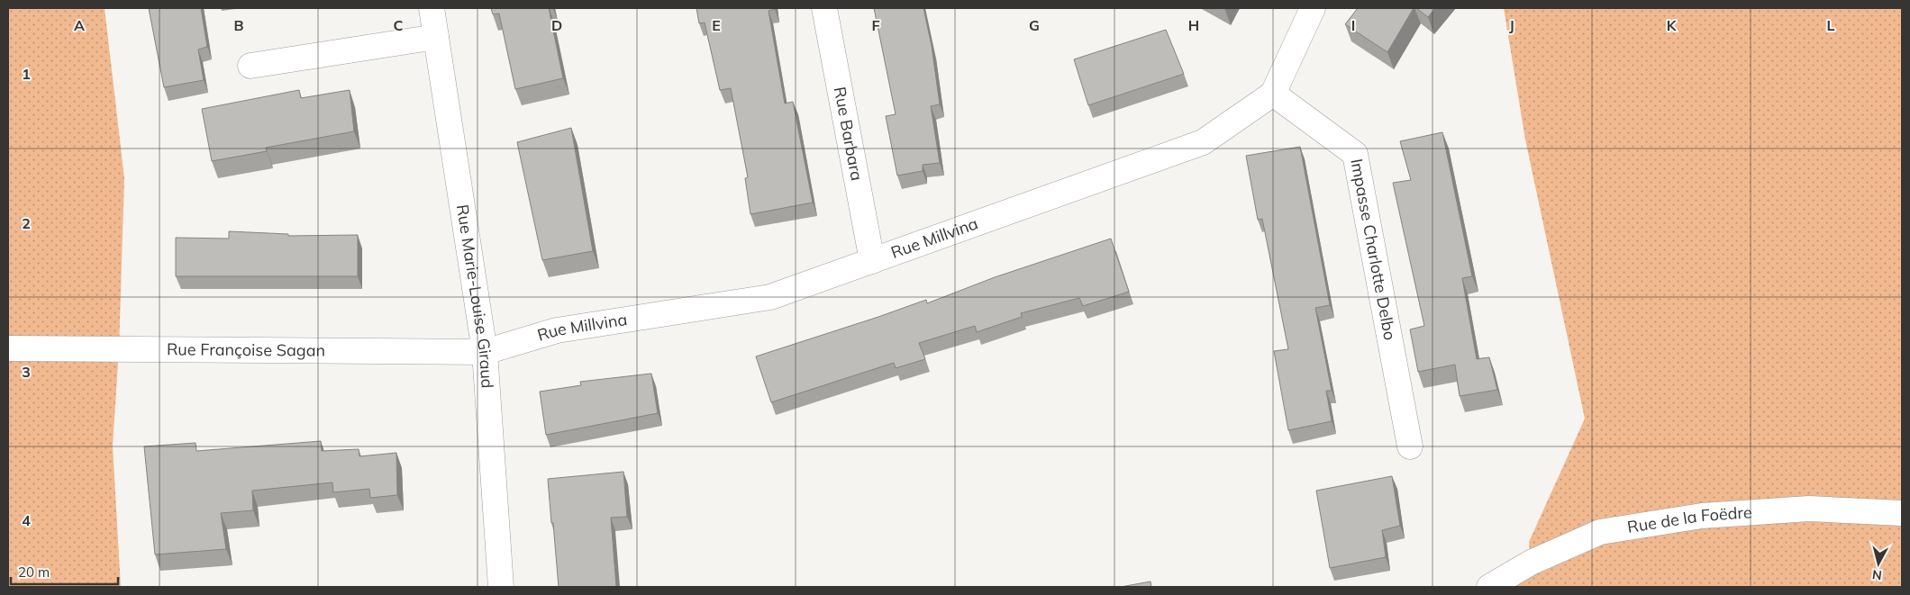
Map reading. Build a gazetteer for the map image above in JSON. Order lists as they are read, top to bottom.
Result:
{
  "streets": {
    "street": [
      "Rue Barbara",
      "Rue Millvina",
      "Impasse Charlotte Delbo",
      "Rue Marie-Louise Giraud",
      "Rue Françoise Sagan",
      "Rue de la Foëdre"
    ]
  },
  "crossings": [
    ["Rue Barbara", "Rue Millvina"],
    ["Rue Millvina", "Impasse Charlotte Delbo"],
    ["Rue Millvina", "Rue Marie-Louise Giraud"],
    ["Rue Millvina", "Rue Françoise Sagan"],
    ["Rue Marie-Louise Giraud", "Rue Françoise Sagan"]
  ],
  "scale_bar": "20 m",
  "north": "bottom",
  "grid": {
    "columns": [
      "A",
      "B",
      "C",
      "D",
      "E",
      "F",
      "G",
      "H",
      "I",
      "J",
      "K",
      "L"
    ],
    "rows": [
      "1",
      "2",
      "3",
      "4"
    ]
  }
}
